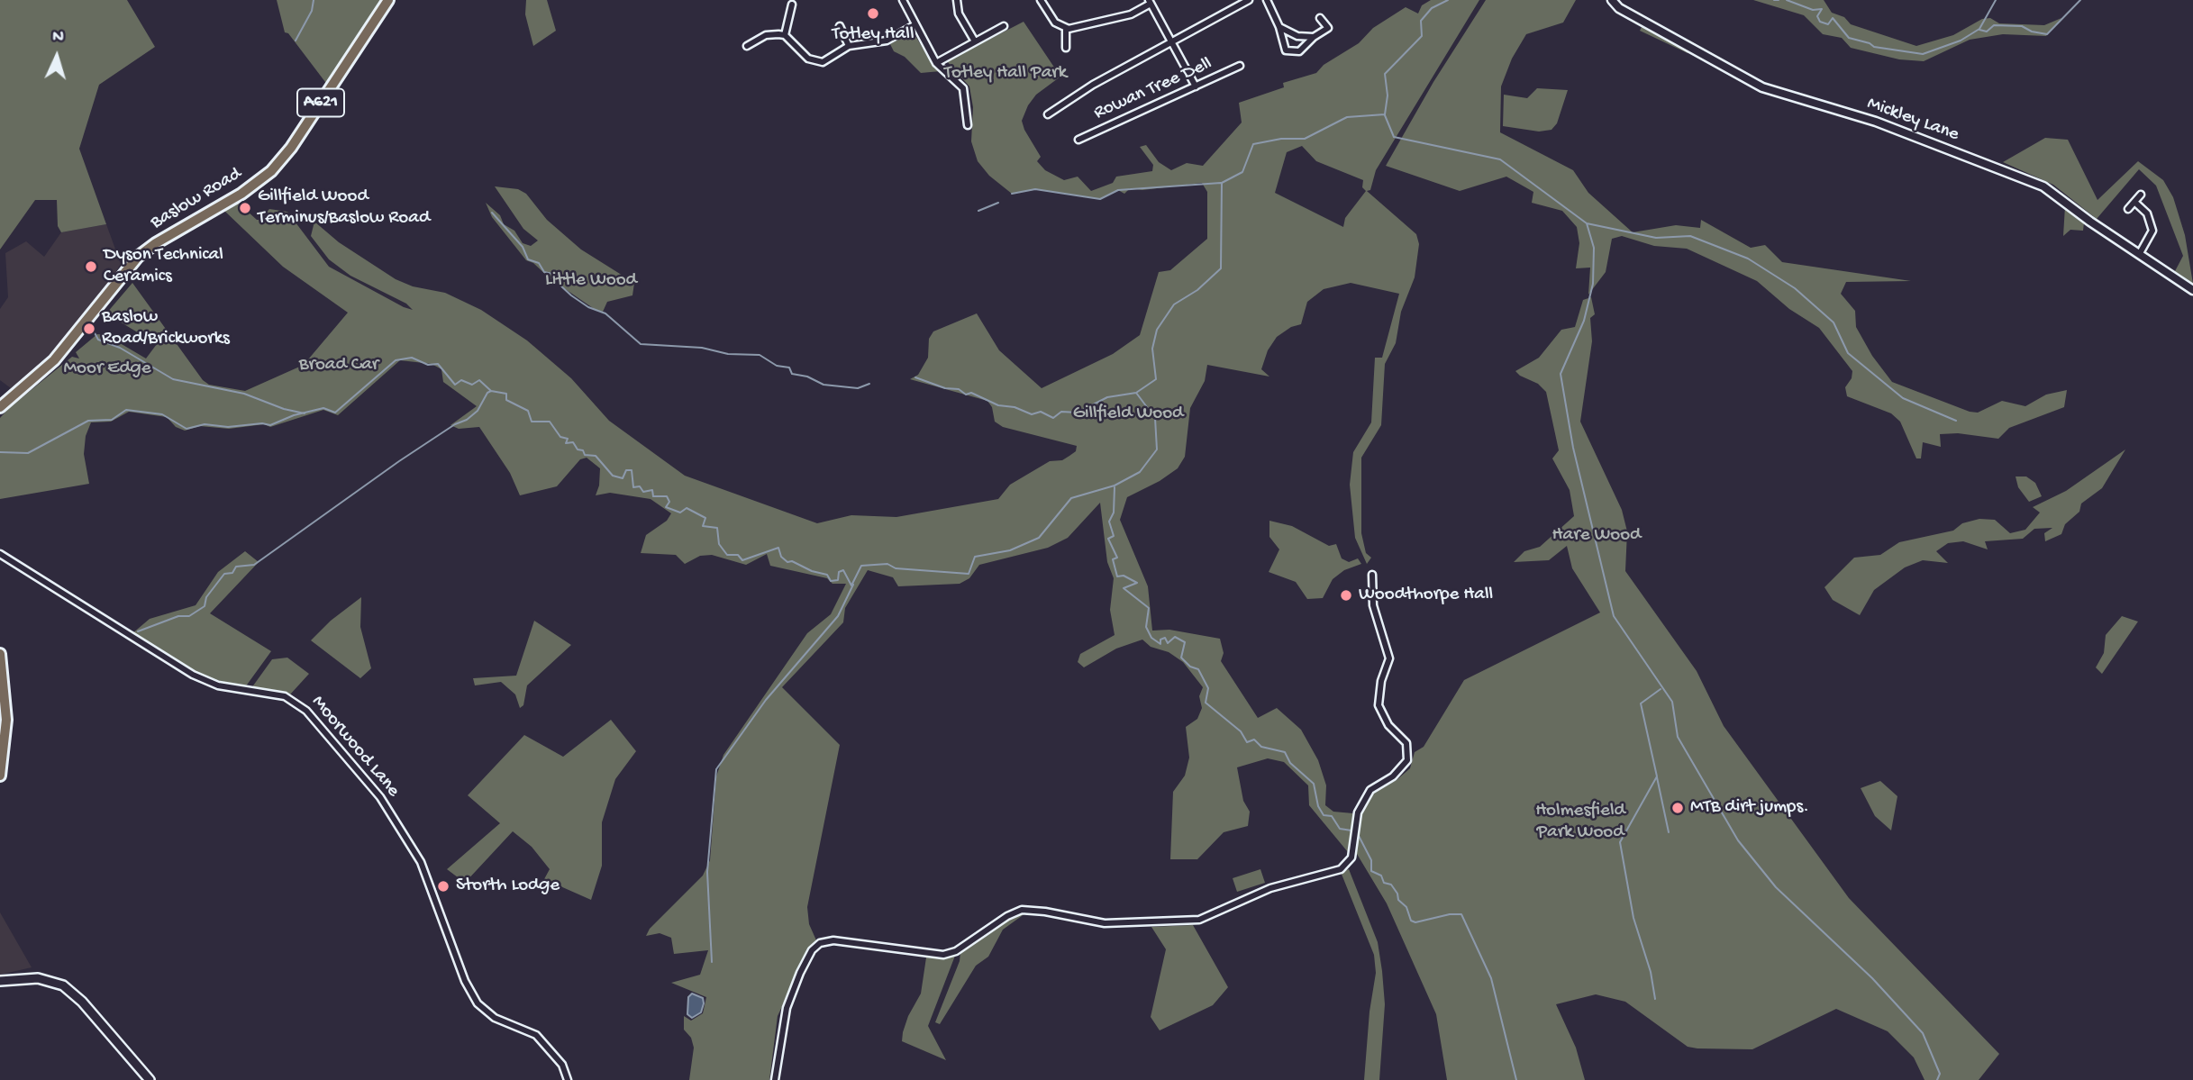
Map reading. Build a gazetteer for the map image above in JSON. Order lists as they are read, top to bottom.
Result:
{
  "streets": {
    "main road": ["A621", "Baslow Road"],
    "street": ["Rowan Tree Dell", "Mickley Lane", "Moorwood Lane"]
  },
  "parks": [
    "Totley Hall Park",
    "Little Wood",
    "Broad Car",
    "Moor Edge",
    "Gillfield Wood",
    "Hare Wood",
    "Holmesfield Park Wood"
  ],
  "places": [
    "Totley Hall",
    "Gillfield Wood Terminus/Baslow Road",
    "Dyson Technical Ceramics",
    "Baslow Road/Brickworks",
    "Woodthorpe Hall",
    "MTB dirt jumps.",
    "Storth Lodge"
  ],
  "north": "top"
}
